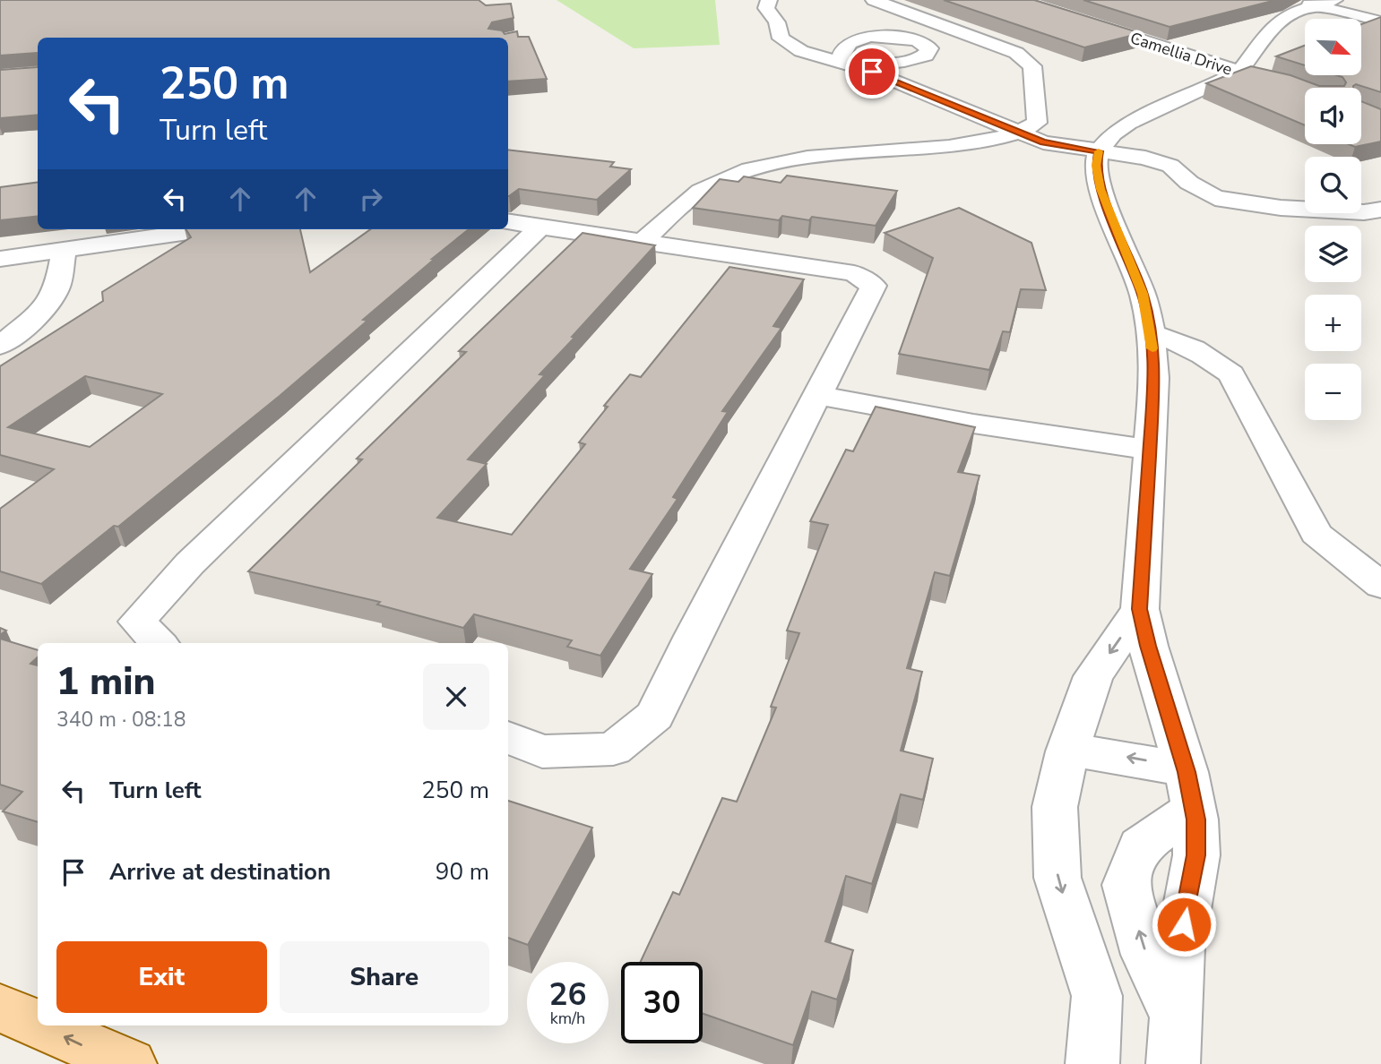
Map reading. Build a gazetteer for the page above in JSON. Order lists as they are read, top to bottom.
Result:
{
  "streets": {
    "street": ["Camellia Drive"]
  },
  "north": "bottom right",
  "page": {
    "map_buttons": ["+", "−"],
    "turn": ["250 m", "Turn left"],
    "heading": ["1 min", "340 m · 08:18"],
    "list": [
      {
        "name": "Turn left",
        "value": "250 m"
      },
      {
        "name": "Arrive at destination",
        "value": "90 m"
      }
    ],
    "buttons": ["Exit", "Share"],
    "speed": "26 km/h",
    "limit": "30"
  }
}
